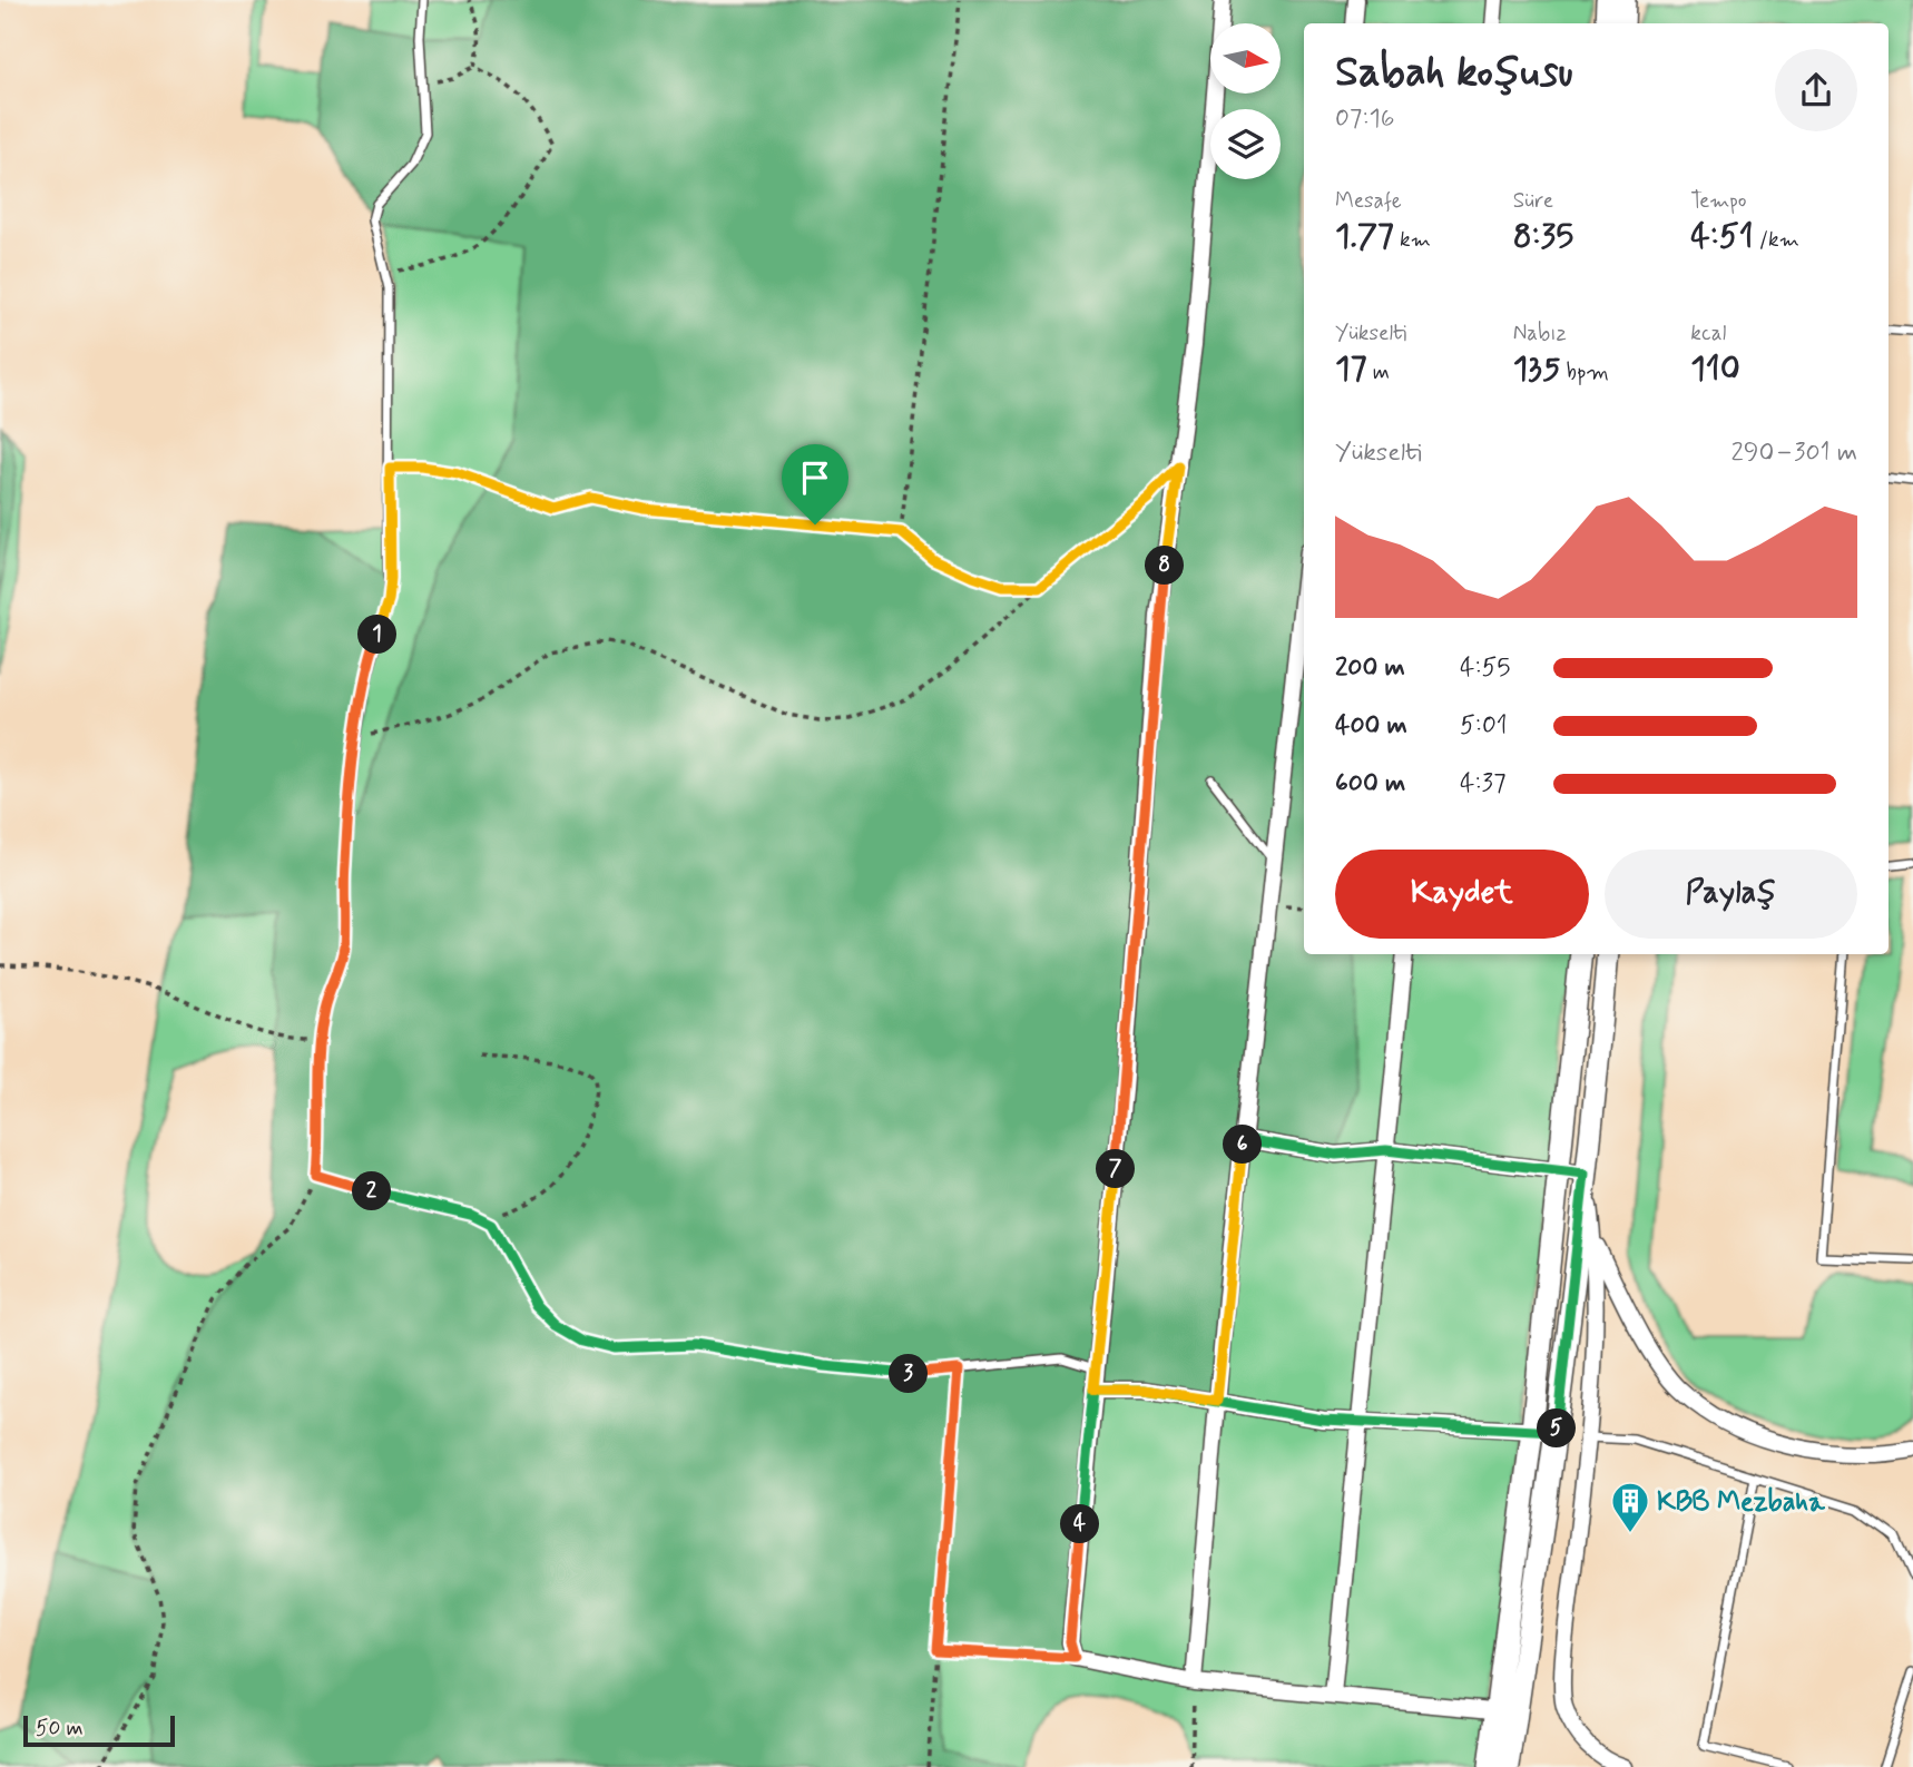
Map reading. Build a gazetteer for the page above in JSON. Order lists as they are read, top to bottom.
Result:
{
  "places": {
    "building": ["KBB Mezbaha"]
  },
  "scale_bar": "50 m",
  "north": "right",
  "page": {
    "heading": ["Sabah koşusu", "07:16"],
    "stats": [
      ["Mesafe", "1.77 km"],
      ["Süre", "8:35"],
      ["Tempo", "4:51 /km"],
      ["Yükselti", "17 m"],
      ["Nabız", "135 bpm"],
      ["kcal", "110"]
    ],
    "chart": ["Yükselti", "290–301 m"],
    "pins": [
      "8",
      "1",
      "6",
      "7",
      "2",
      "3",
      "5",
      "4"
    ],
    "list": [
      {
        "name": "200 m",
        "note": "4:55"
      },
      {
        "name": "400 m",
        "note": "5:01"
      },
      {
        "name": "600 m",
        "note": "4:37"
      }
    ],
    "buttons": ["Kaydet", "Paylaş"],
    "scale": "50 m"
  }
}
